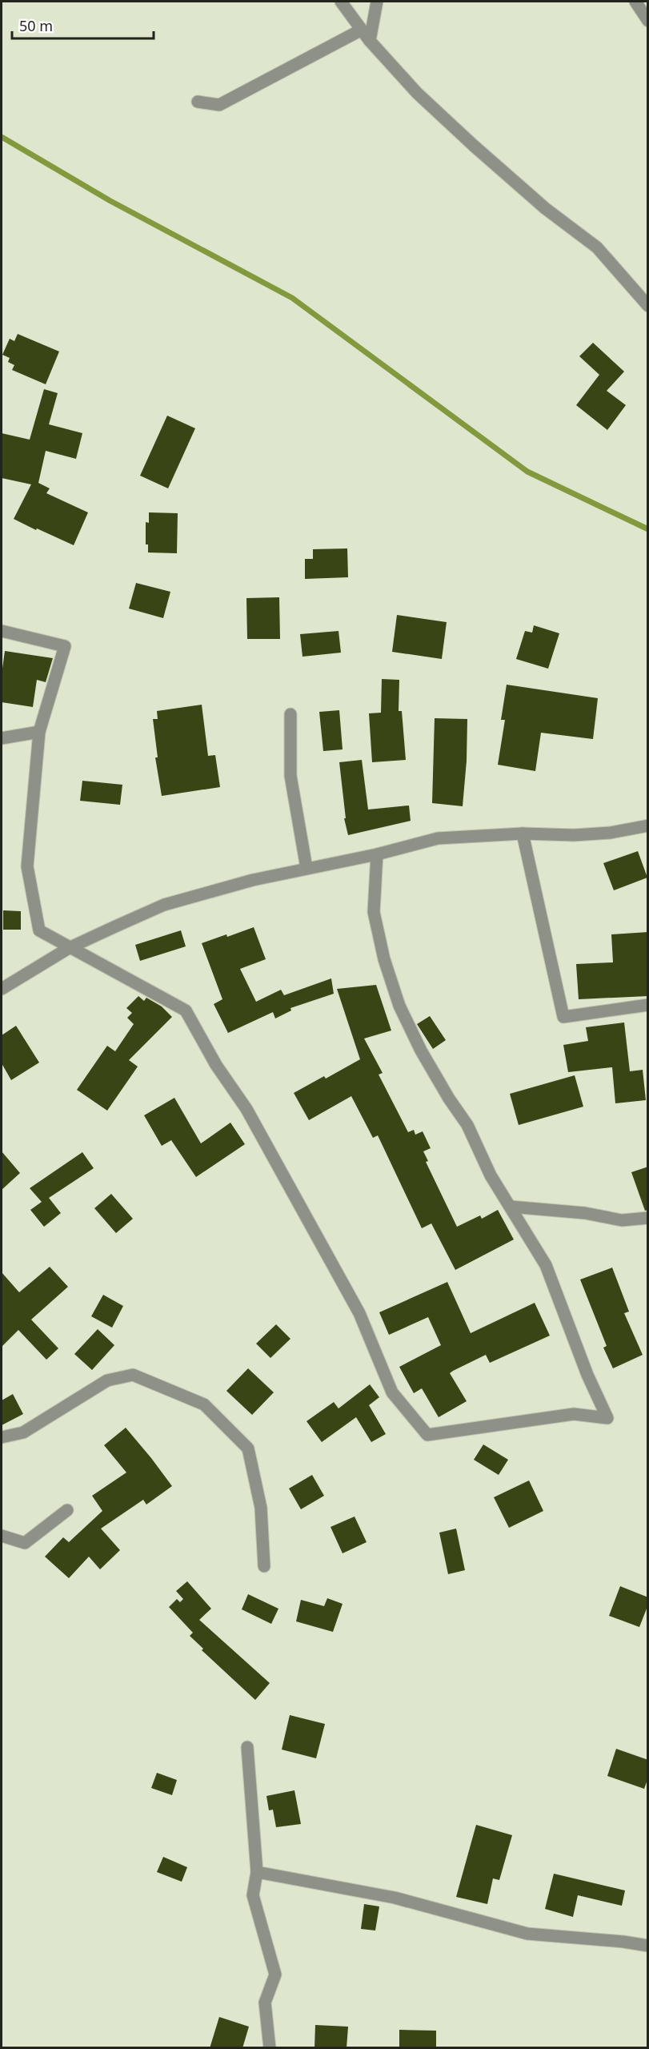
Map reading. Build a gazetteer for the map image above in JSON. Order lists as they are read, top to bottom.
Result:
{
  "scale_bar": "50 m"
}
